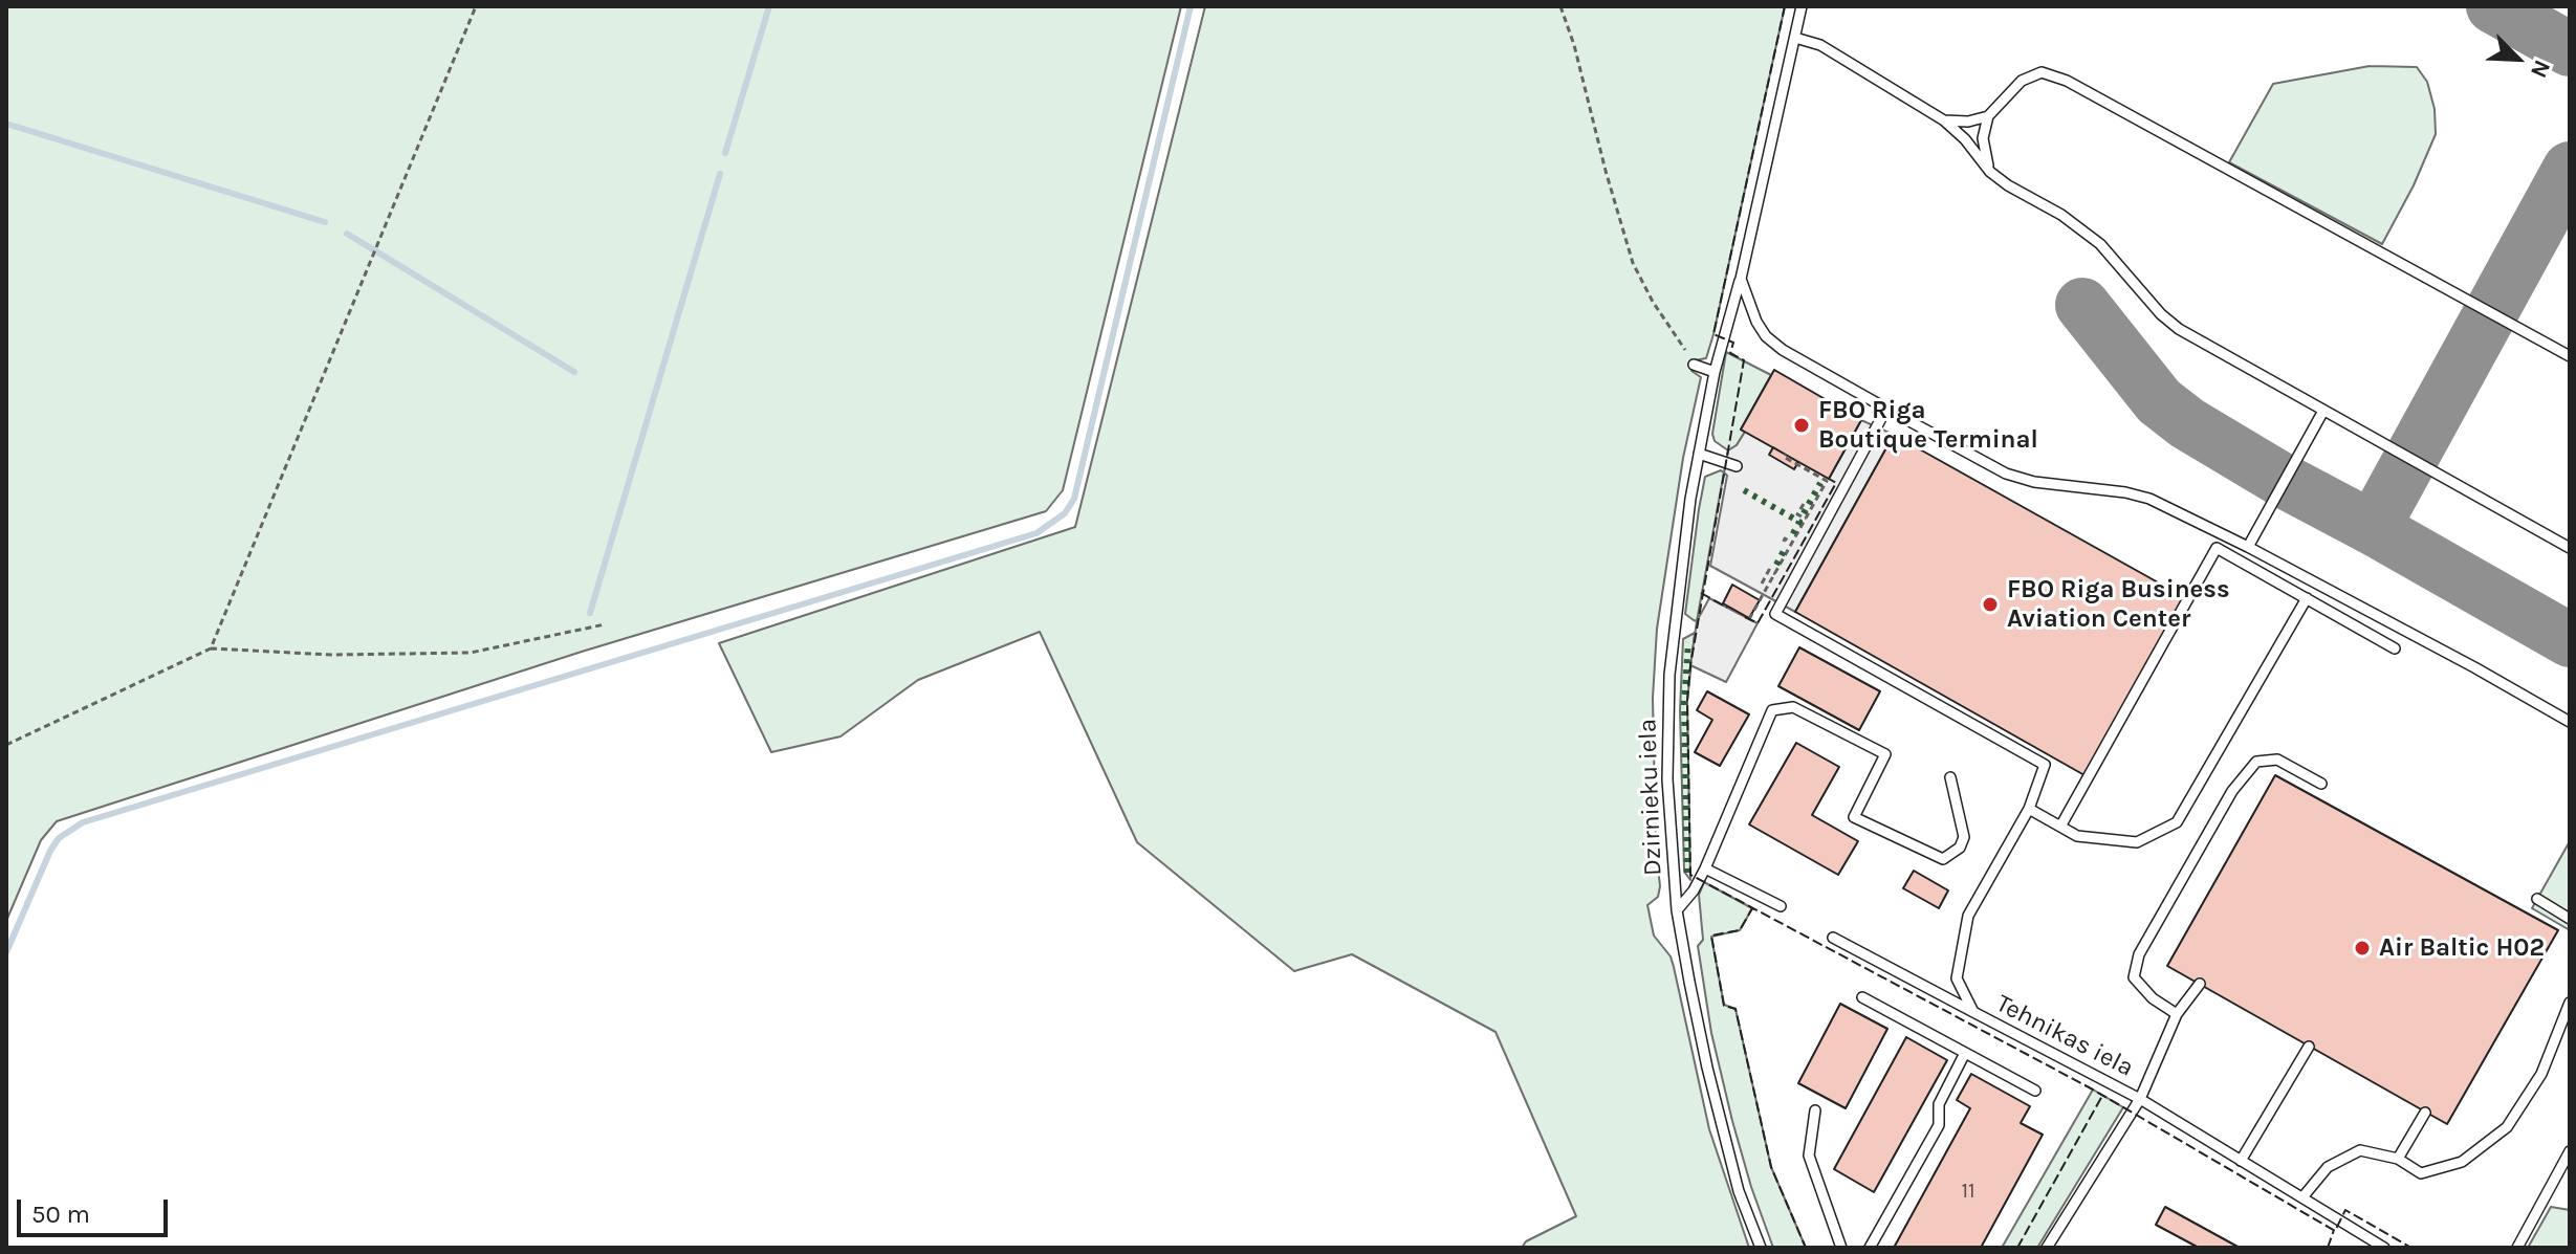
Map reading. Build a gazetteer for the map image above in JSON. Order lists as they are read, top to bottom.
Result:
{
  "streets": {
    "lane": ["Dzirnieku iela", "Tehnikas iela"]
  },
  "places": ["FBO Riga Boutique Terminal", "FBO Riga Business Aviation Center", "Air Baltic H02"],
  "house_numbers": ["11"],
  "scale_bar": "50 m",
  "north": "bottom right"
}
